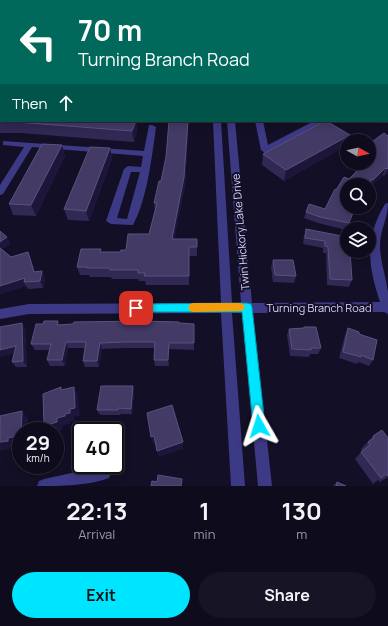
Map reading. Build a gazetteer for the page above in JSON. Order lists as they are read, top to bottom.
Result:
{
  "streets": {
    "street": ["Twin Hickory Lake Drive", "Turning Branch Road"]
  },
  "crossings": [
    ["Twin Hickory Lake Drive", "Turning Branch Road"]
  ],
  "north": "right",
  "page": {
    "turn": ["70 m", "Turning Branch Road"],
    "then": "Then",
    "speed": "29 km/h",
    "limit": "40",
    "eta": [
      "22:13",
      "Arrival",
      "1",
      "min",
      "130",
      "m"
    ],
    "buttons": ["Exit", "Share"]
  }
}
